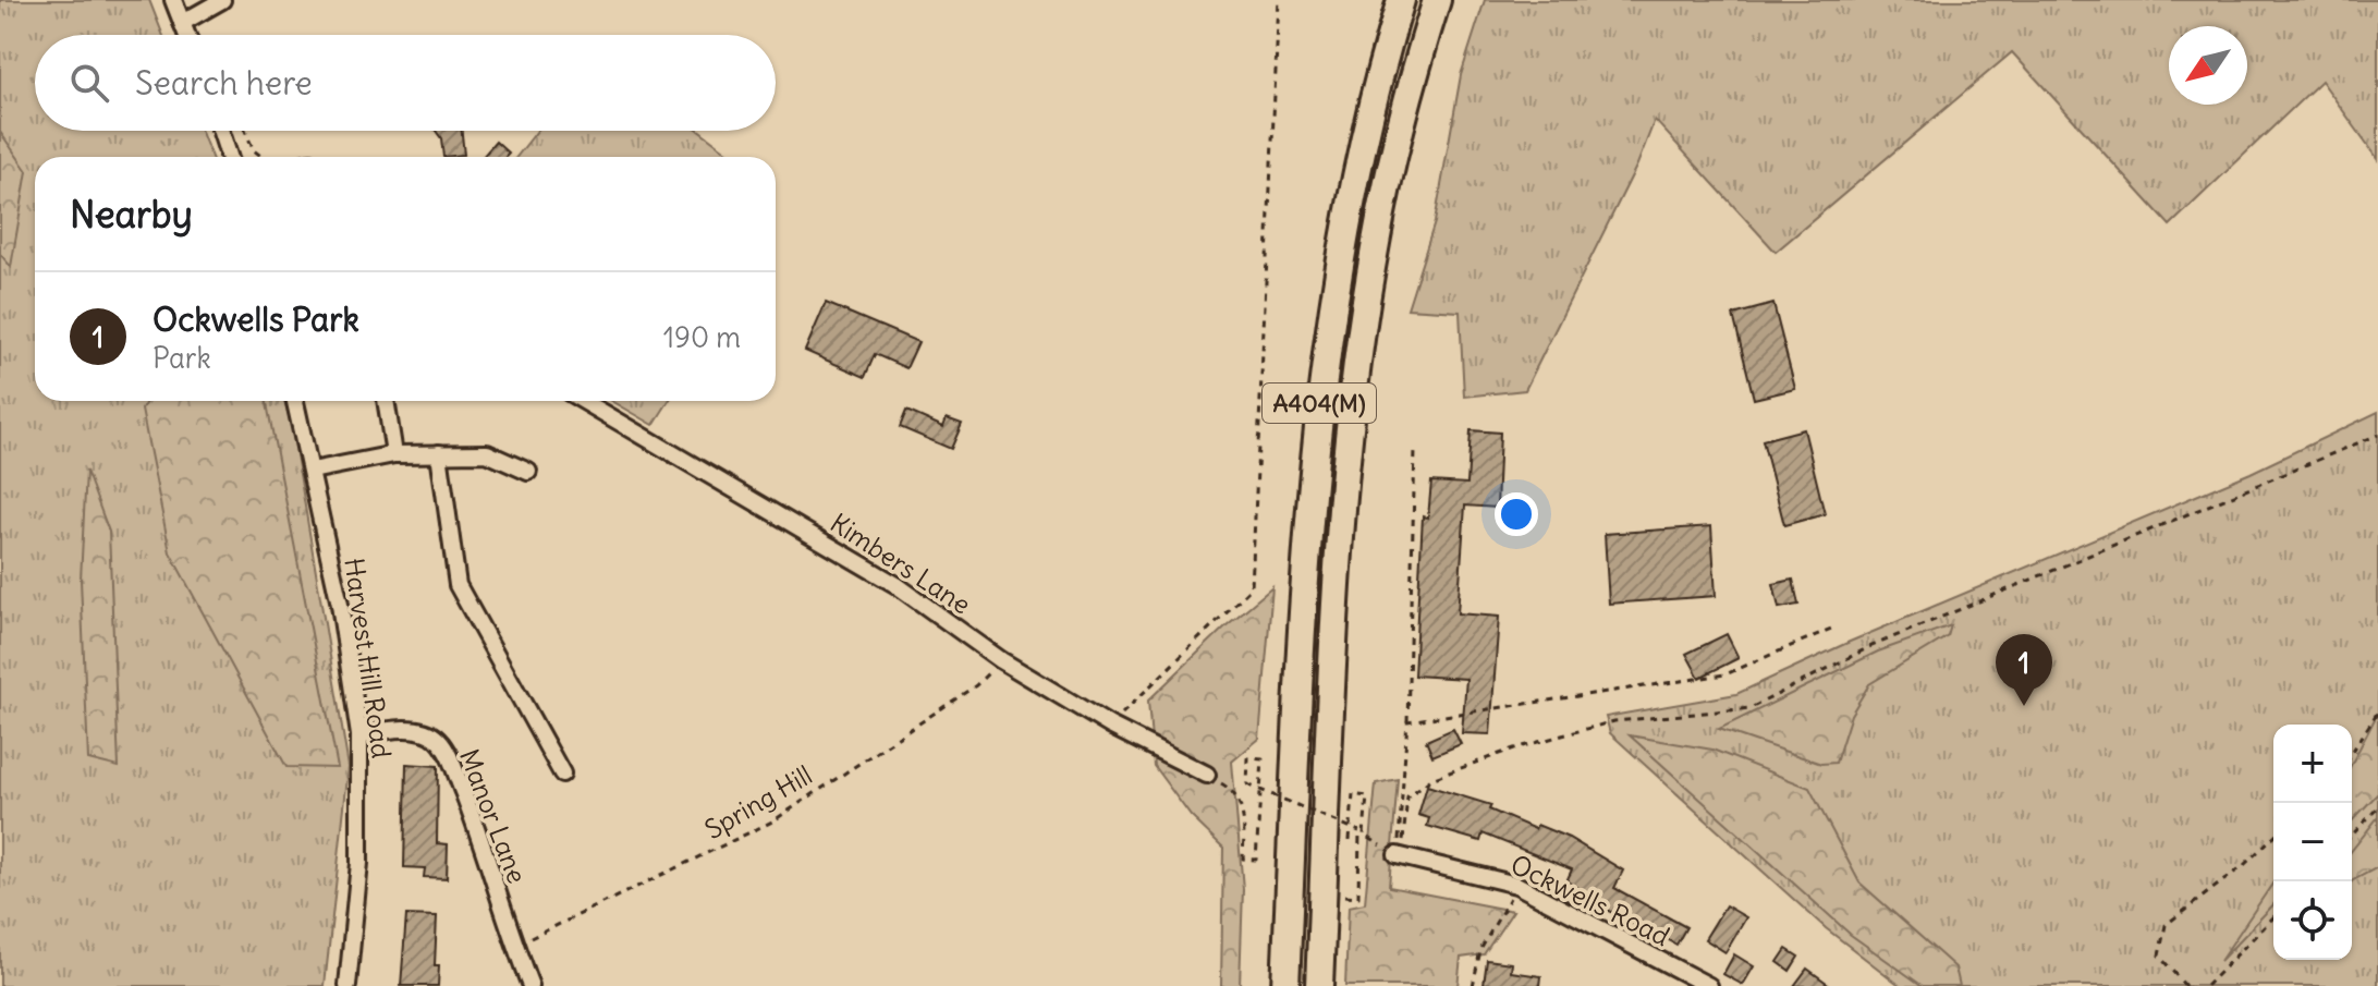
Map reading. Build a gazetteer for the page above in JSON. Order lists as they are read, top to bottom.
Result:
{
  "streets": {
    "highway": ["A404(M)"],
    "street": [
      "Kimbers Lane",
      "Harvest Hill Road",
      "Manor Lane",
      "Ockwells Road"
    ],
    "path": ["Spring Hill"]
  },
  "crossings": [
    ["Kimbers Lane", "Spring Hill"],
    ["Harvest Hill Road", "Manor Lane"],
    ["Spring Hill", "Manor Lane"]
  ],
  "north": "bottom left",
  "page": {
    "search": "Search here",
    "heading": "Nearby",
    "list": [
      {
        "mark": "1",
        "name": "Ockwells Park",
        "note": "Park",
        "value": "190 m"
      }
    ],
    "pins": "1",
    "map_buttons": ["+", "−"]
  }
}
